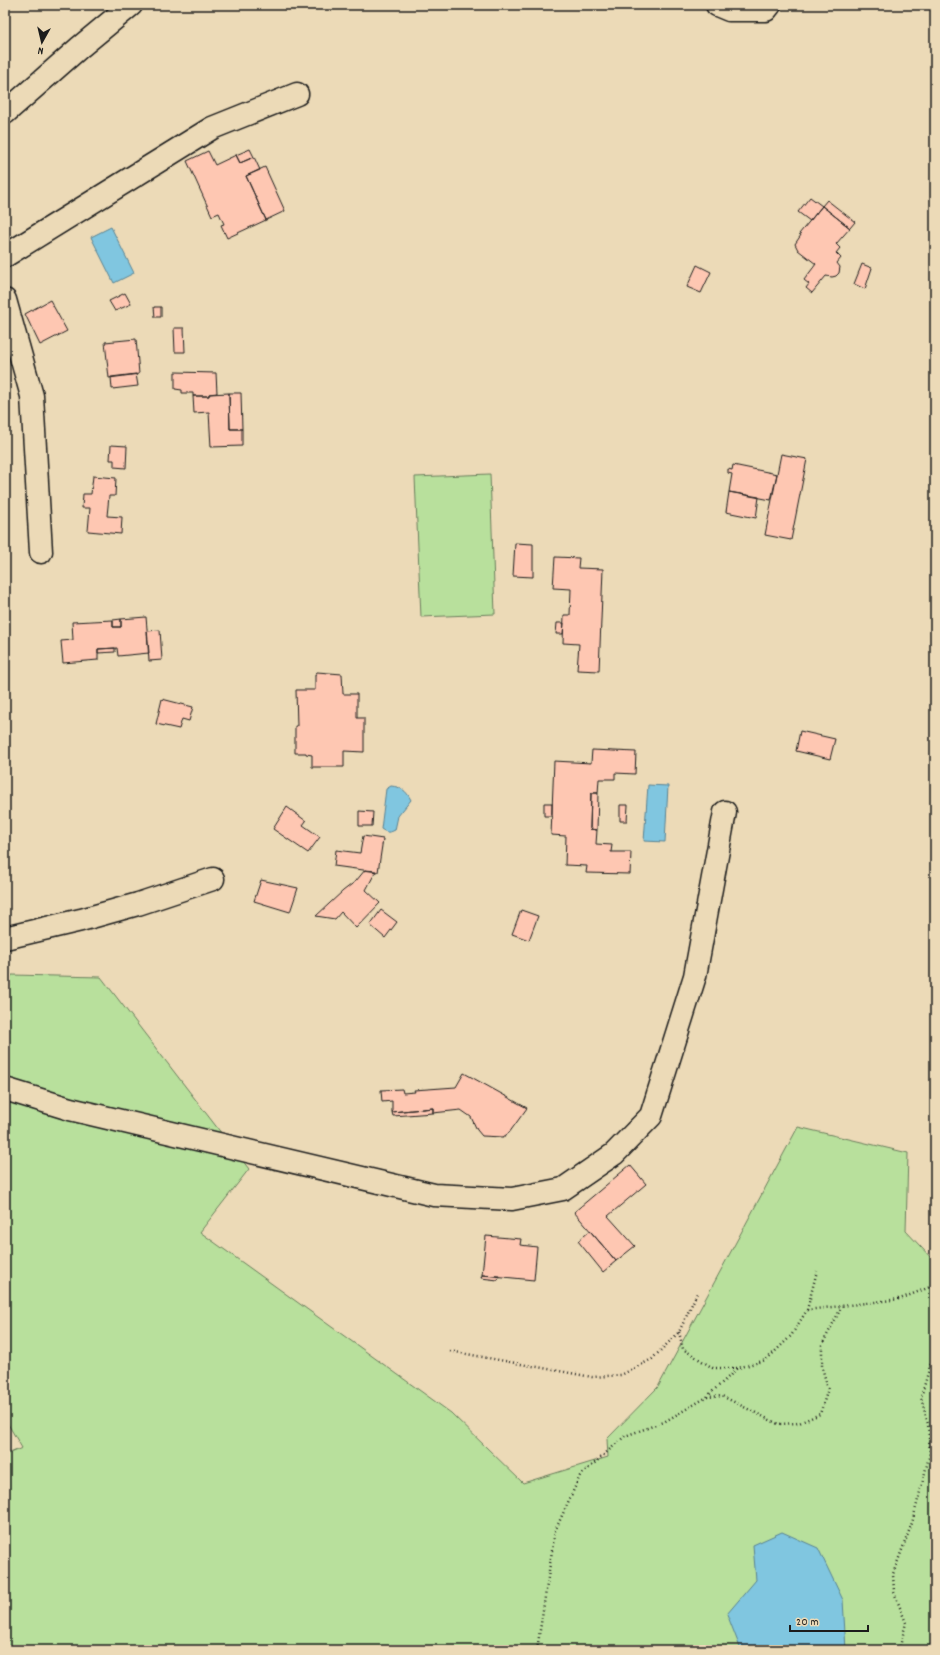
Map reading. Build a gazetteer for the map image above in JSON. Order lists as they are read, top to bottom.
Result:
{
  "scale_bar": "20 m",
  "north": "bottom"
}
